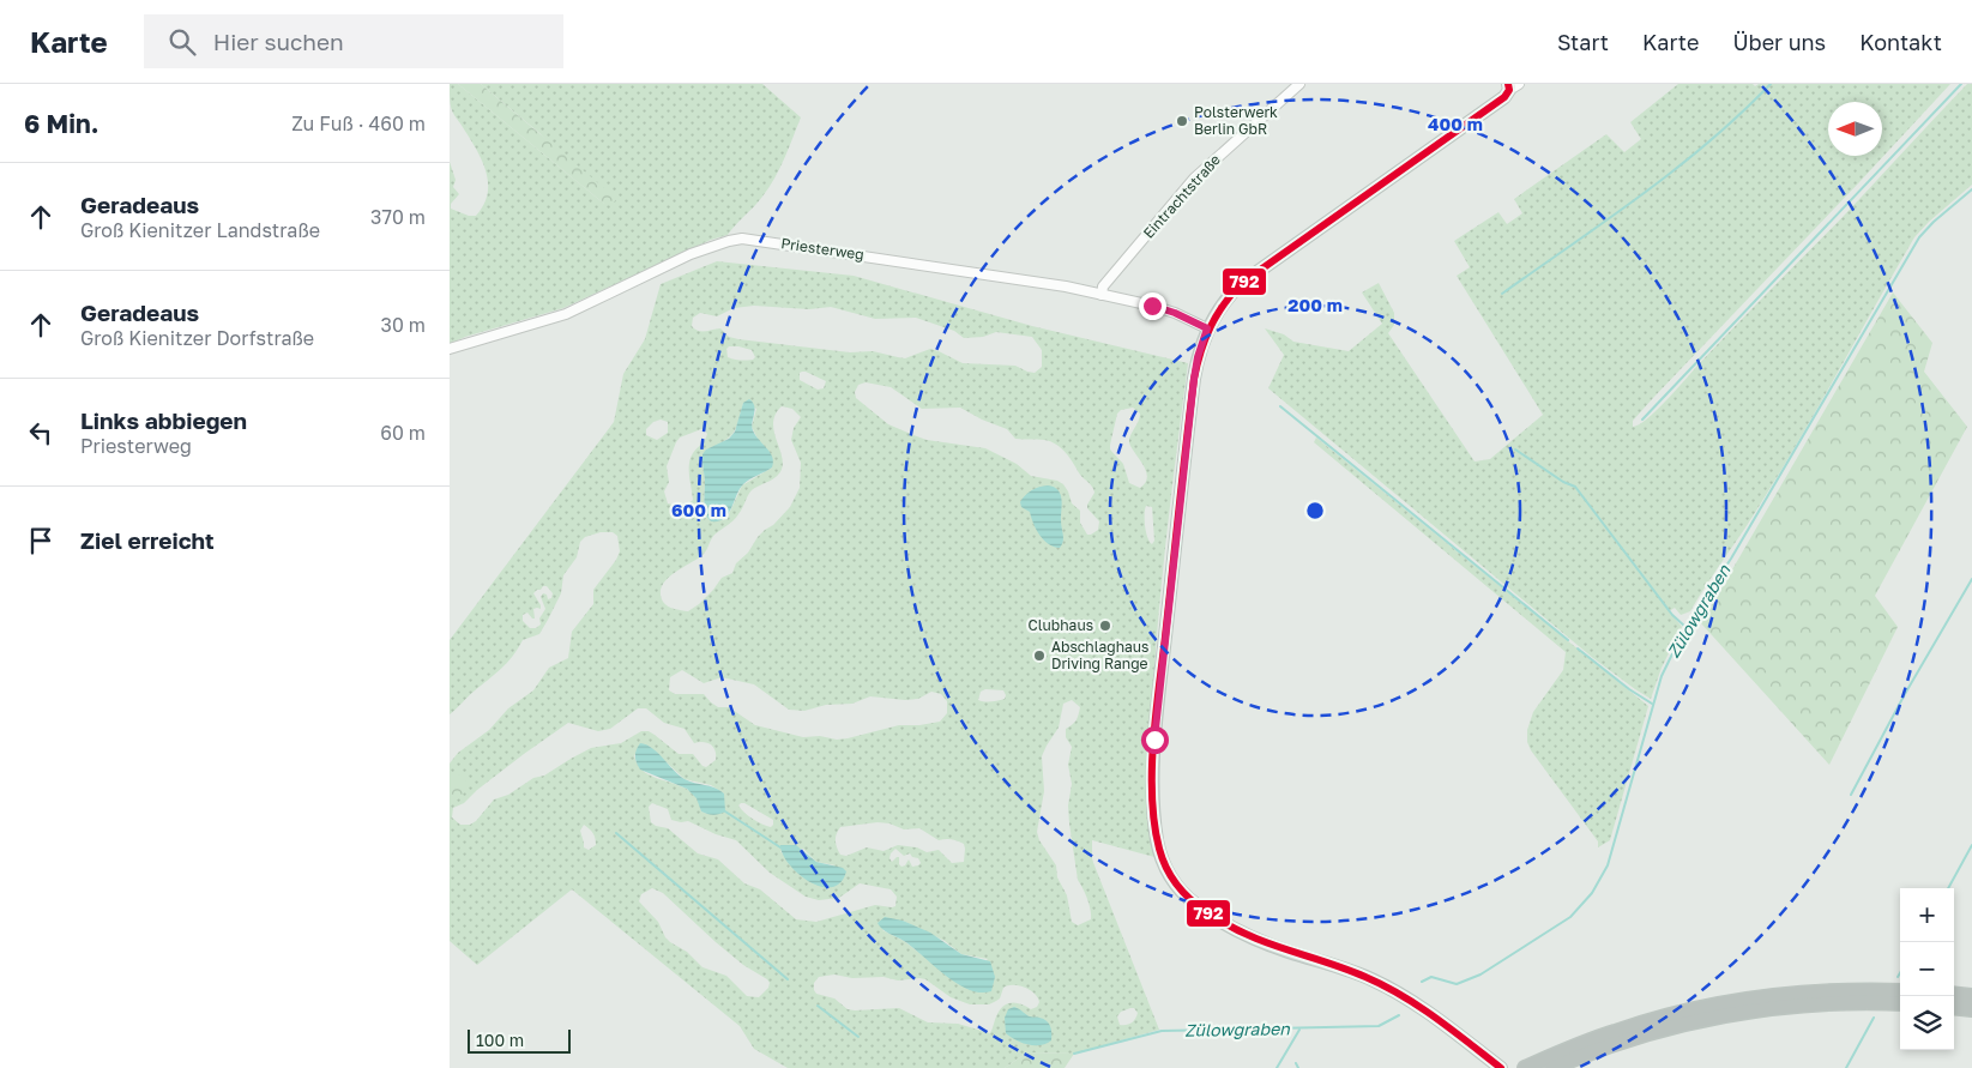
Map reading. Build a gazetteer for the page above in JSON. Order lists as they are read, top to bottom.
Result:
{
  "streets": {
    "street": ["Eintrachtstraße", "Priesterweg"]
  },
  "crossings": [
    ["Eintrachtstraße", "Priesterweg"]
  ],
  "water": ["Zülowgraben"],
  "places": ["Polsterwerk Berlin GbR", "Clubhaus", "Abschlaghaus Driving Range"],
  "lines": ["transit line 792"],
  "scale_bar": "100 m",
  "north": "left",
  "page": {
    "header": "Karte",
    "search": "Hier suchen",
    "nav": [
      "Start",
      "Karte",
      "Über uns",
      "Kontakt"
    ],
    "heading": ["6 Min.", "Zu Fuß · 460 m"],
    "list": [
      ["Geradeaus", "Groß Kienitzer Landstraße", "370 m"],
      ["Geradeaus", "Groß Kienitzer Dorfstraße", "30 m"],
      ["Links abbiegen", "Priesterweg", "60 m"],
      "Ziel erreicht"
    ],
    "map_buttons": ["+", "−"],
    "scale": "100 m"
  },
  "rings": ["400 m", "200 m", "600 m"]
}
